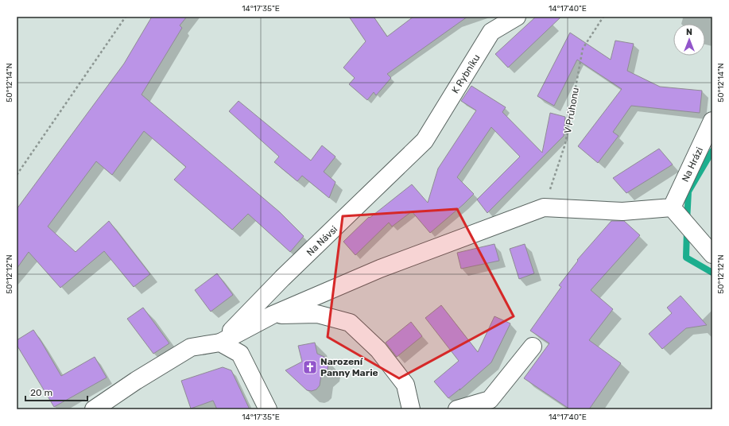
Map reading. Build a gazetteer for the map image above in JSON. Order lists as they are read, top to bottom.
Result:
{
  "streets": {
    "street": ["K Rybníku", "Na Hrázi", "Na Návsi"],
    "path": ["V Průhonu"]
  },
  "crossings": [
    ["K Rybníku", "Na Návsi"]
  ],
  "places": {
    "church": ["Narození Panny Marie"]
  },
  "scale_bar": "20 m",
  "north": "top",
  "coordinates": [
    "14°17'35\"E",
    "14°17'40\"E",
    "50°12'14\"N",
    "50°12'12\"N"
  ]
}
